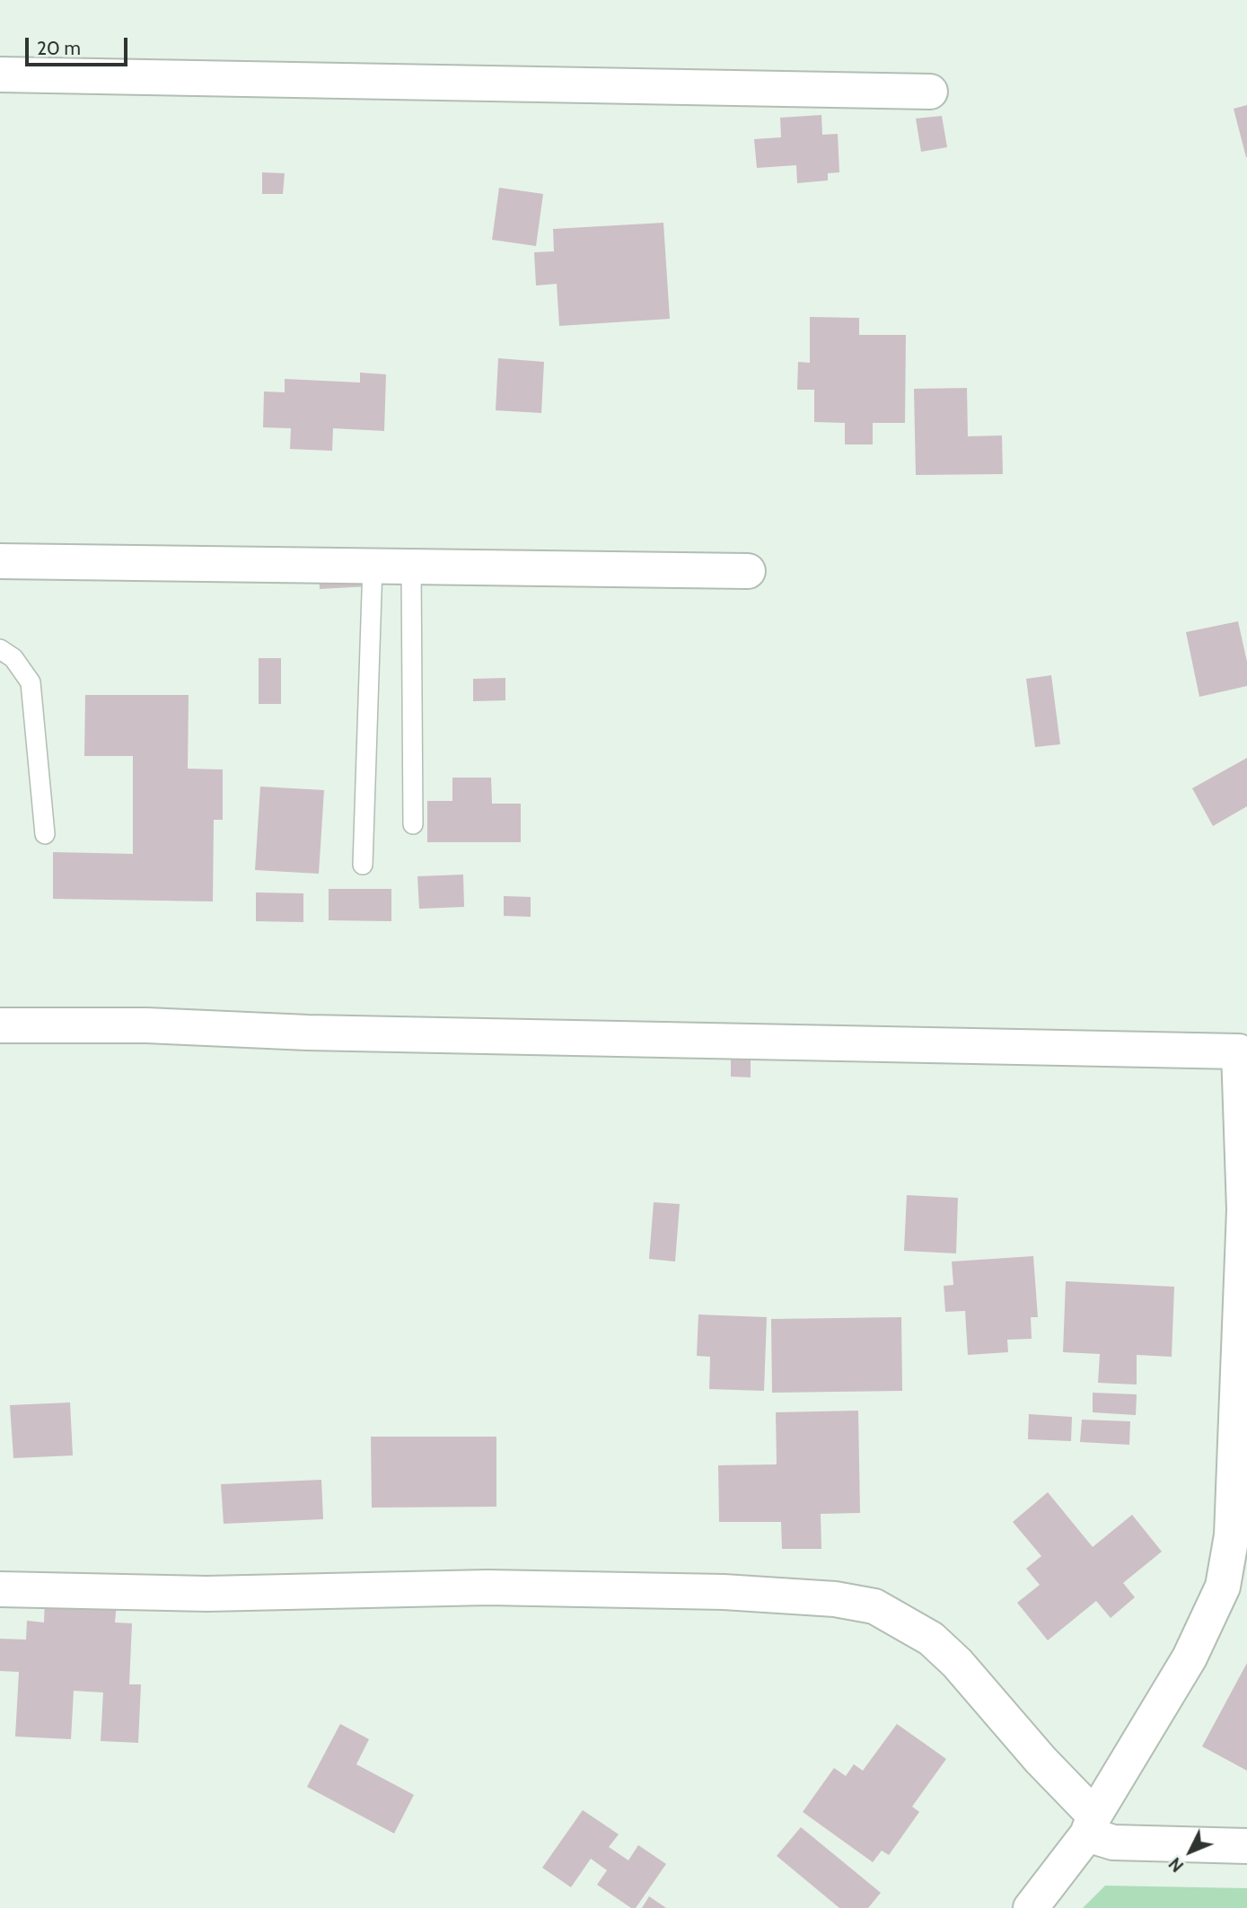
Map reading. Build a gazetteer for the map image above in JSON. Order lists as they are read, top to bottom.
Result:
{
  "scale_bar": "20 m",
  "north": "bottom left"
}
